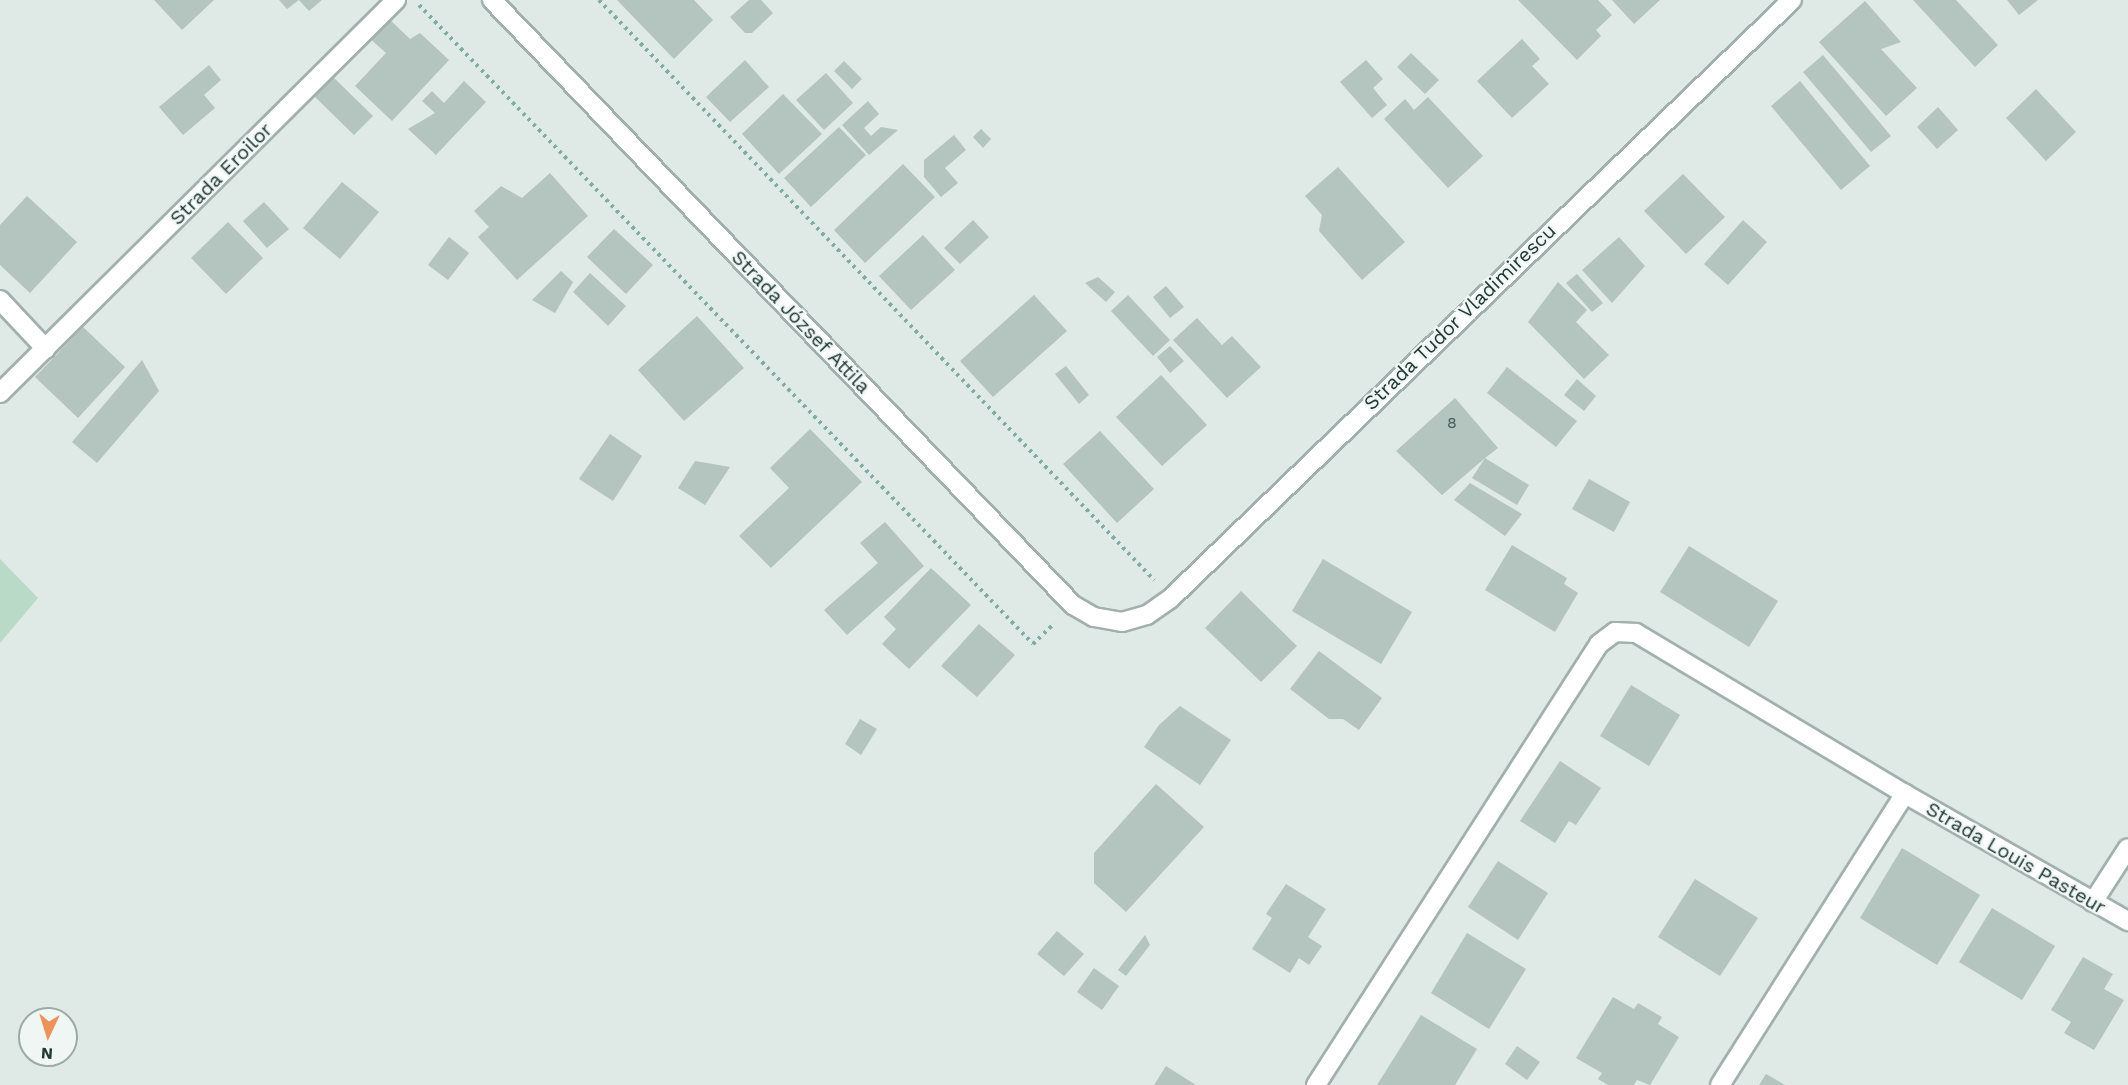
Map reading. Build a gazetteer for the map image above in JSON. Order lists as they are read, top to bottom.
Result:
{
  "streets": {
    "street": [
      "Strada Eroilor",
      "Strada Tudor Vladimirescu",
      "Strada József Attila",
      "Strada Louis Pasteur"
    ]
  },
  "crossings": [
    ["Strada Tudor Vladimirescu", "Strada József Attila"]
  ],
  "house_numbers": ["8"],
  "north": "bottom"
}
